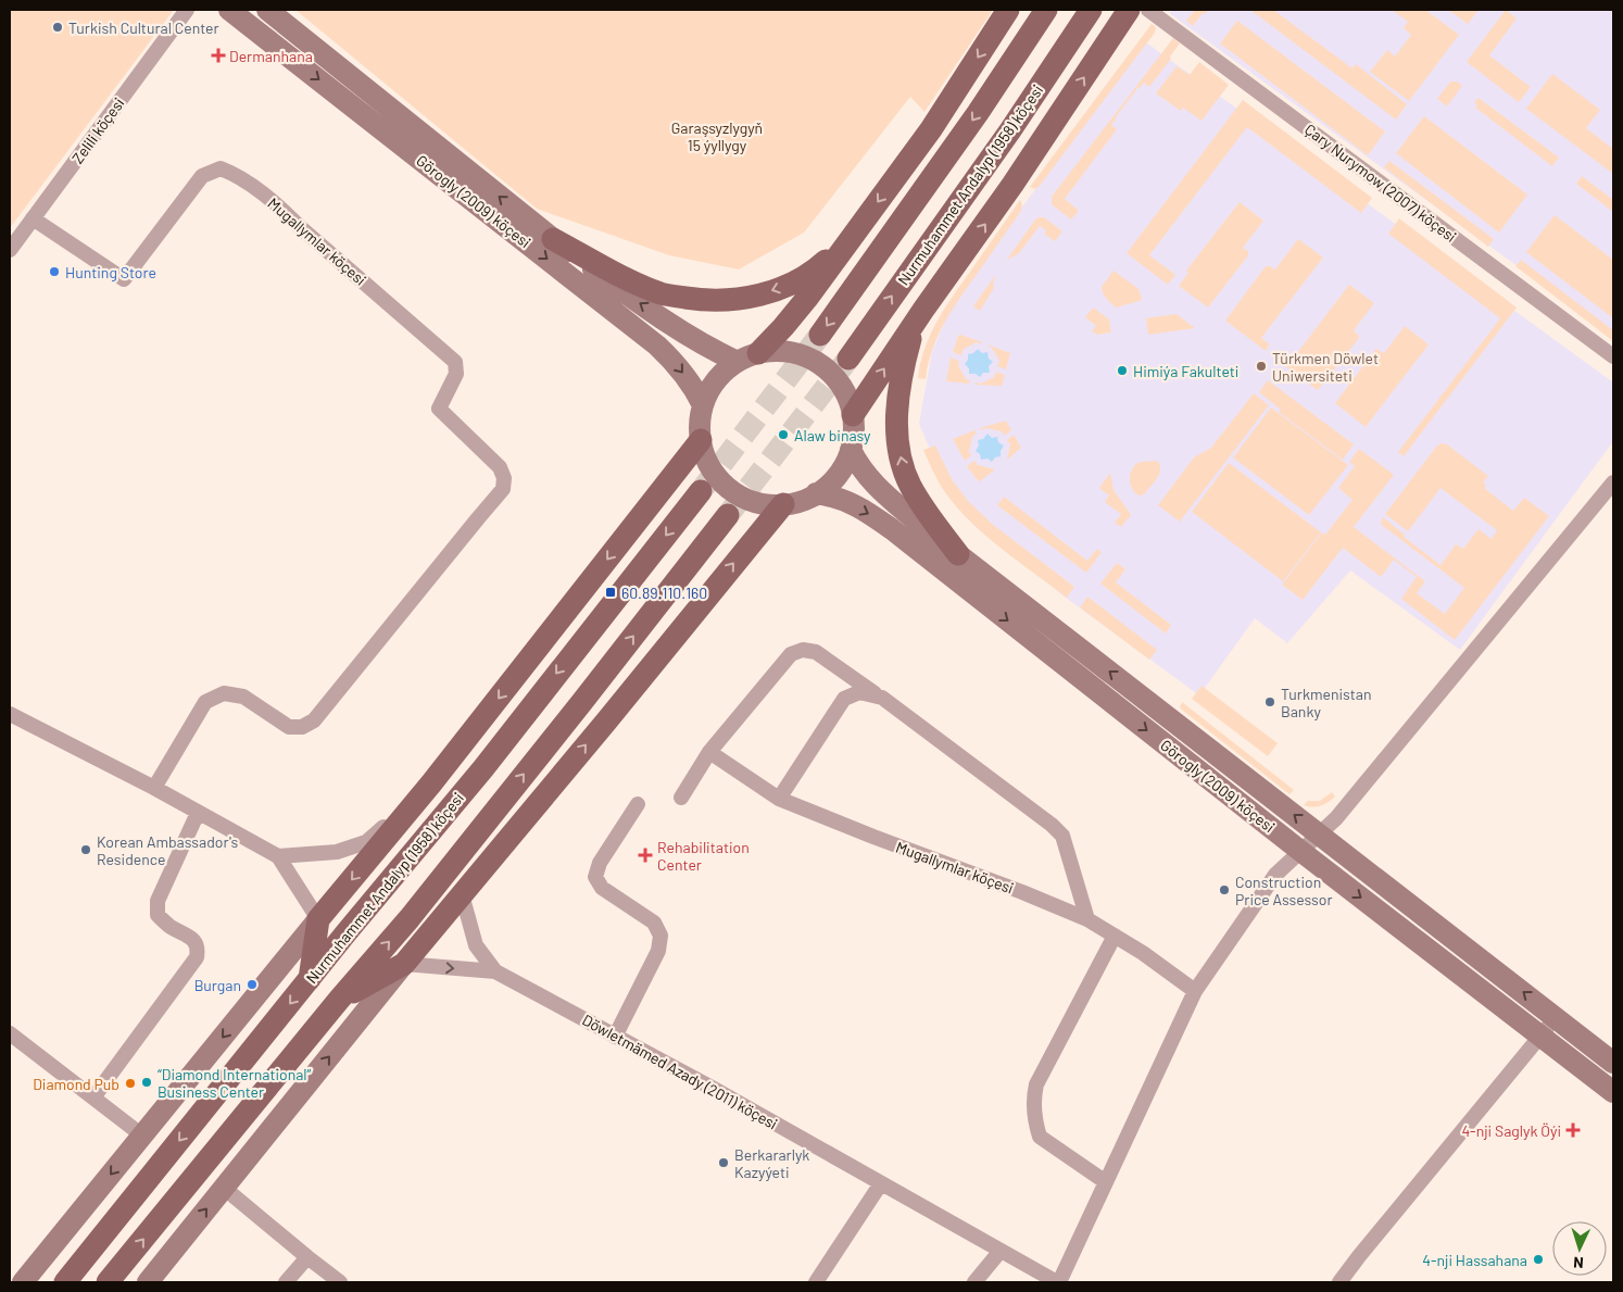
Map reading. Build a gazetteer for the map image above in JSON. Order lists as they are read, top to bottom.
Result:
{
  "streets": {
    "main road": ["Nurmuhammet Andalyp (1958) köçesi"],
    "street": [
      "Zelili köçesi",
      "Çary Nurymow (2007) köçesi",
      "Görogly (2009) köçesi",
      "Mugallymlar köçesi",
      "Döwletmämed Azady (2011) köçesi"
    ]
  },
  "crossings": [
    ["Zelili köçesi", "Mugallymlar köçesi"]
  ],
  "parks": ["Garaşsyzlygyň 15 ýyllygy"],
  "places": {
    "other": [
      "Turkish Cultural Center",
      "Hunting Store",
      "Türkmen Döwlet Uniwersiteti",
      "Himiýa Fakulteti",
      "Alaw binasy",
      "Turkmenistan Banky",
      "Korean Ambassador's Residence",
      "Construction Price Assessor",
      "Burgan",
      "“Diamond International” Business Center",
      "Diamond Pub",
      "Berkararlyk Kazyýeti",
      "4-nji Hassahana"
    ],
    "health": ["Dermanhana", "Rehabilitation Center", "4-nji Saglyk Öýi"],
    "transit": ["60.89.110.160"]
  },
  "north": "bottom"
}
